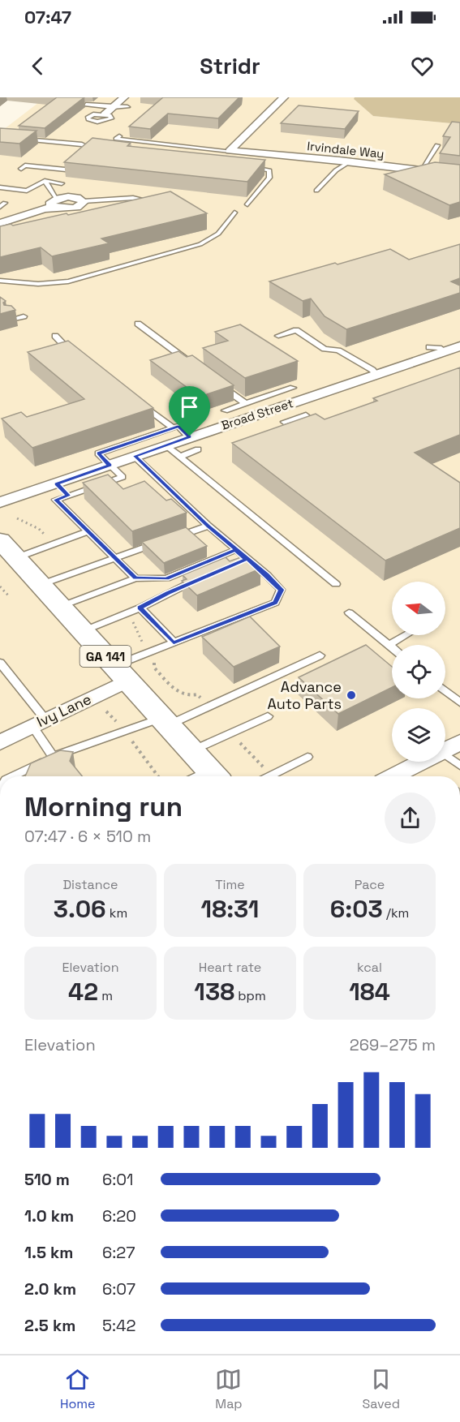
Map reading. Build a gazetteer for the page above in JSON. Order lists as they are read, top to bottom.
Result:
{
  "streets": {
    "highway": ["GA 141"],
    "street": ["Irvindale Way", "Broad Street", "Ivy Lane"]
  },
  "crossings": [
    ["GA 141", "Ivy Lane"]
  ],
  "places": ["Advance Auto Parts"],
  "north": "left",
  "page": {
    "status": "07:47",
    "header": "Stridr",
    "heading": ["Morning run", "07:47 · 6 × 510 m"],
    "stats": [
      ["Distance", "3.06 km"],
      ["Time", "18:31"],
      ["Pace", "6:03 /km"],
      ["Elevation", "42 m"],
      ["Heart rate", "138 bpm"],
      ["kcal", "184"]
    ],
    "chart": ["Elevation", "269–275 m"],
    "list": [
      {
        "name": "510 m",
        "note": "6:01"
      },
      {
        "name": "1.0 km",
        "note": "6:20"
      },
      {
        "name": "1.5 km",
        "note": "6:27"
      },
      {
        "name": "2.0 km",
        "note": "6:07"
      },
      {
        "name": "2.5 km",
        "note": "5:42"
      }
    ],
    "tabs": ["Home", "Map", "Saved"]
  }
}
